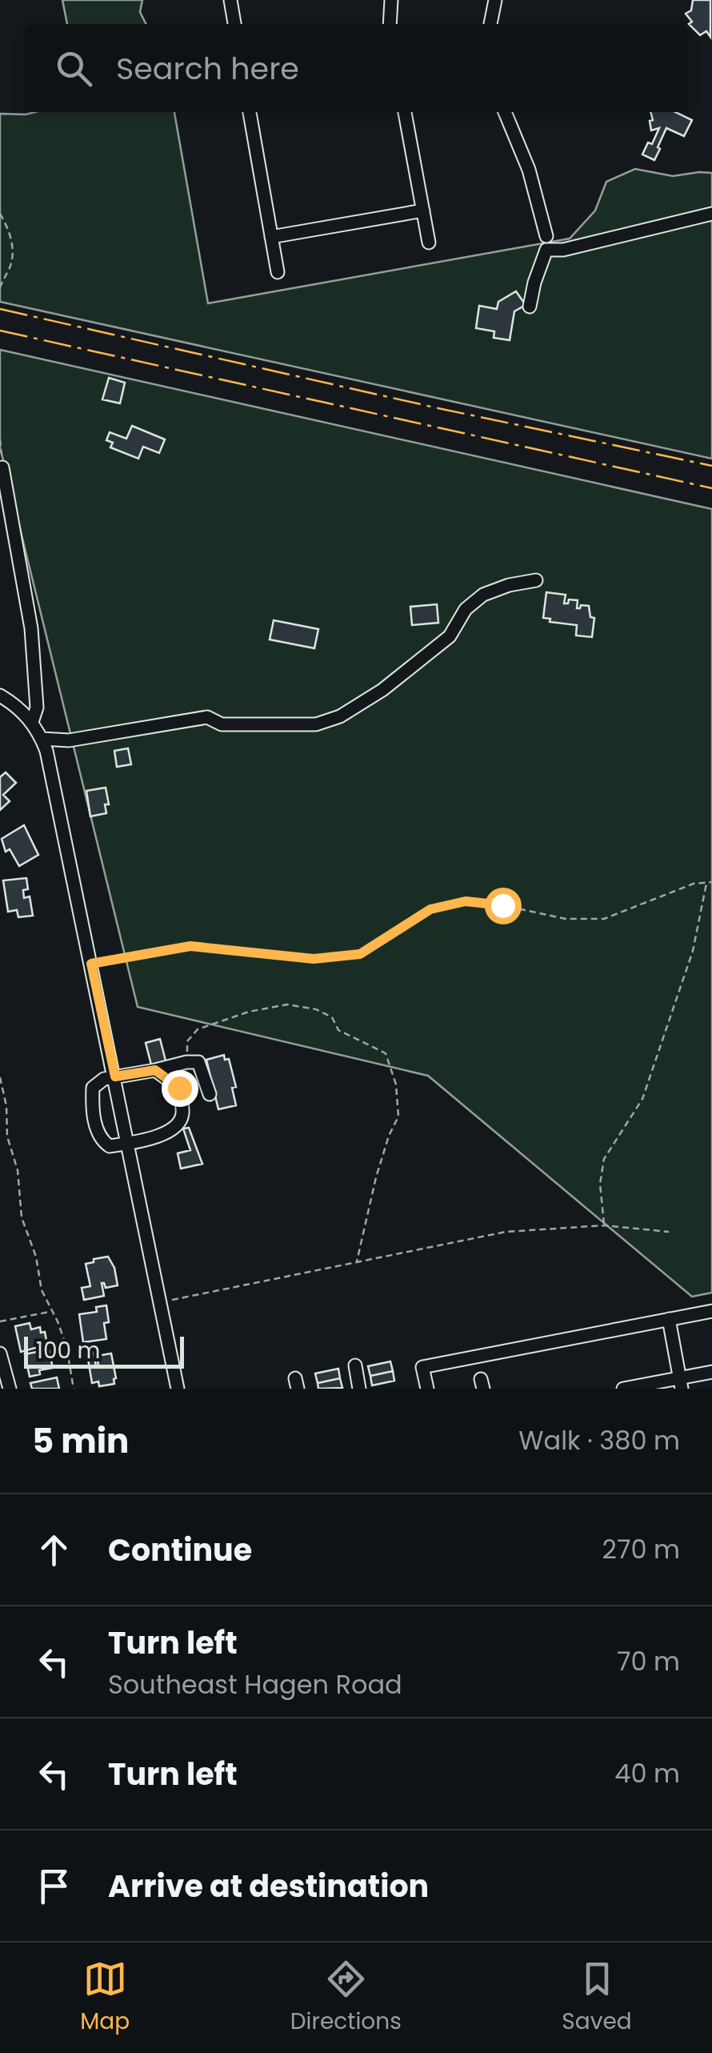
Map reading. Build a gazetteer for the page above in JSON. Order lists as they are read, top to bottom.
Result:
{
  "scale_bar": "100 m",
  "page": {
    "search": "Search here",
    "scale": "100 m",
    "heading": ["5 min", "Walk · 380 m"],
    "list": [
      ["Continue", "270 m"],
      ["Turn left", "Southeast Hagen Road", "70 m"],
      ["Turn left", "40 m"],
      "Arrive at destination"
    ],
    "nav": ["Map", "Directions", "Saved"]
  }
}
